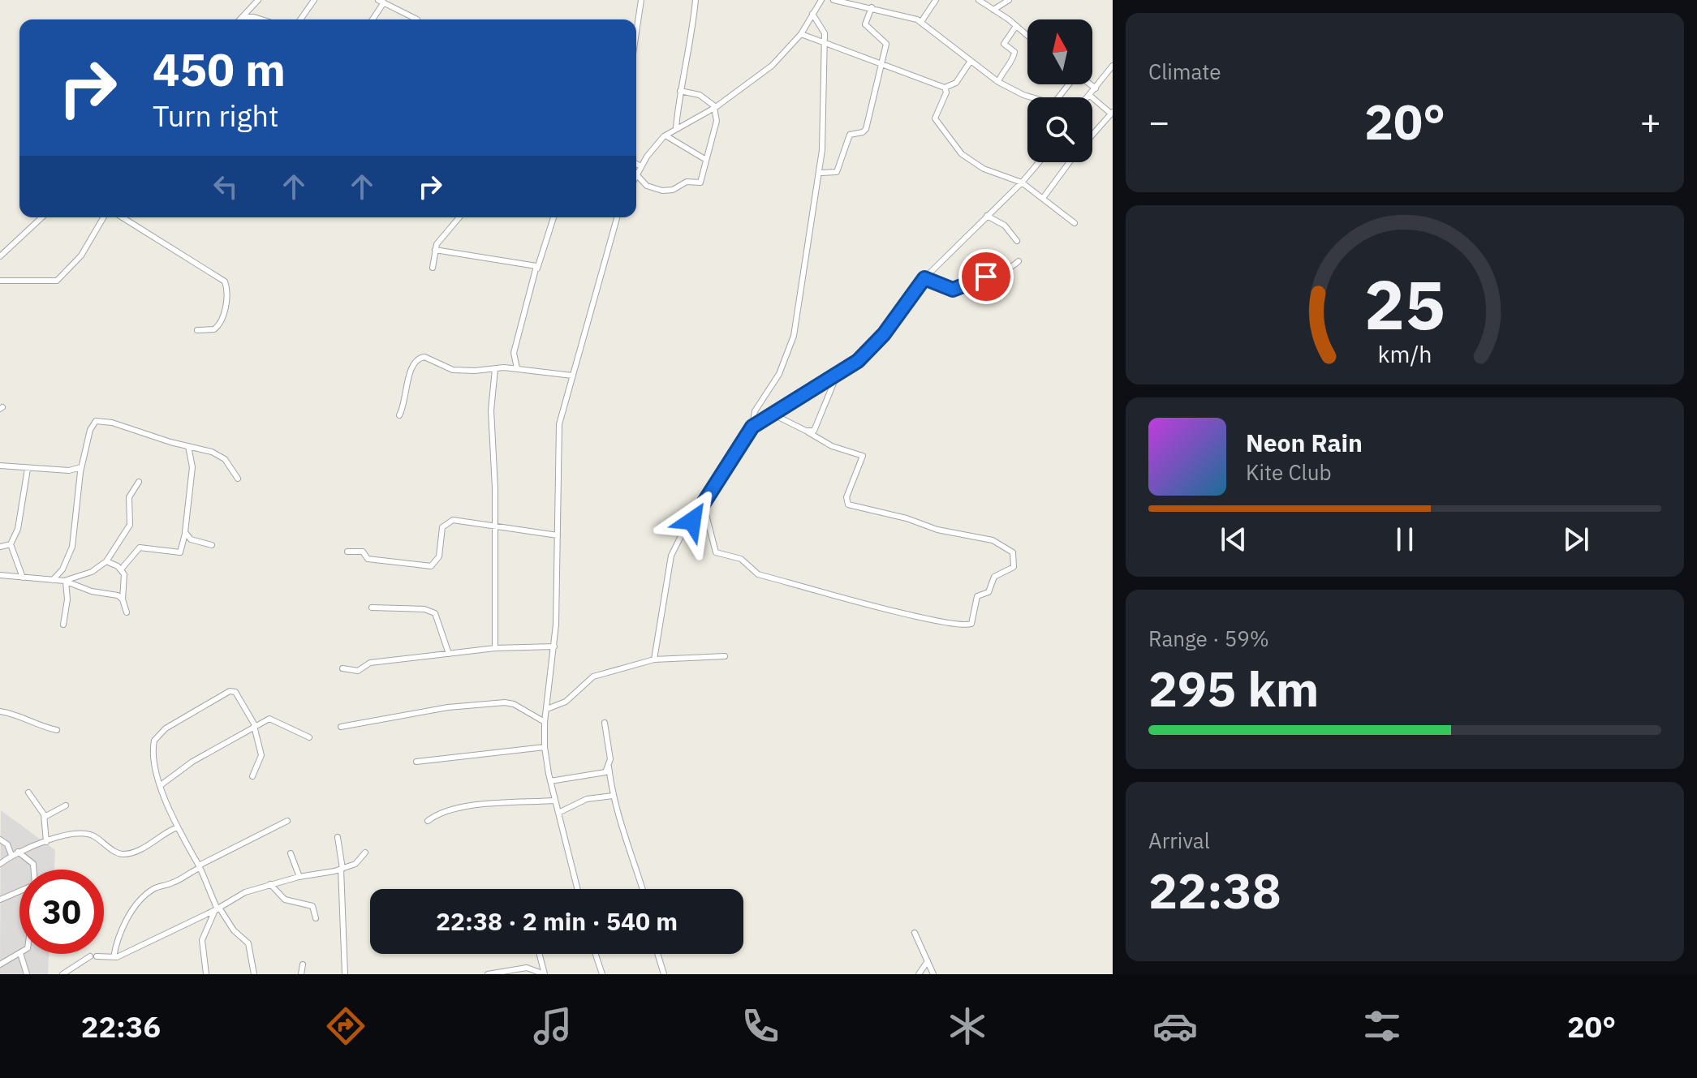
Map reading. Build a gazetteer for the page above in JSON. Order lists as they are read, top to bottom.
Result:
{
  "north": "top",
  "page": {
    "tile": [
      "Climate",
      ["Range · 59%", "295 km"],
      ["Arrival", "22:38"]
    ],
    "turn": ["450 m", "Turn right"],
    "heat": ["−", "20°", "+"],
    "song": ["Neon Rain", "Kite Club"],
    "limit": "30",
    "trip": "22:38 · 2 min · 540 m",
    "tabs": ["22:36", "20°"],
    "gauge": ["25", "km/h"]
  }
}
